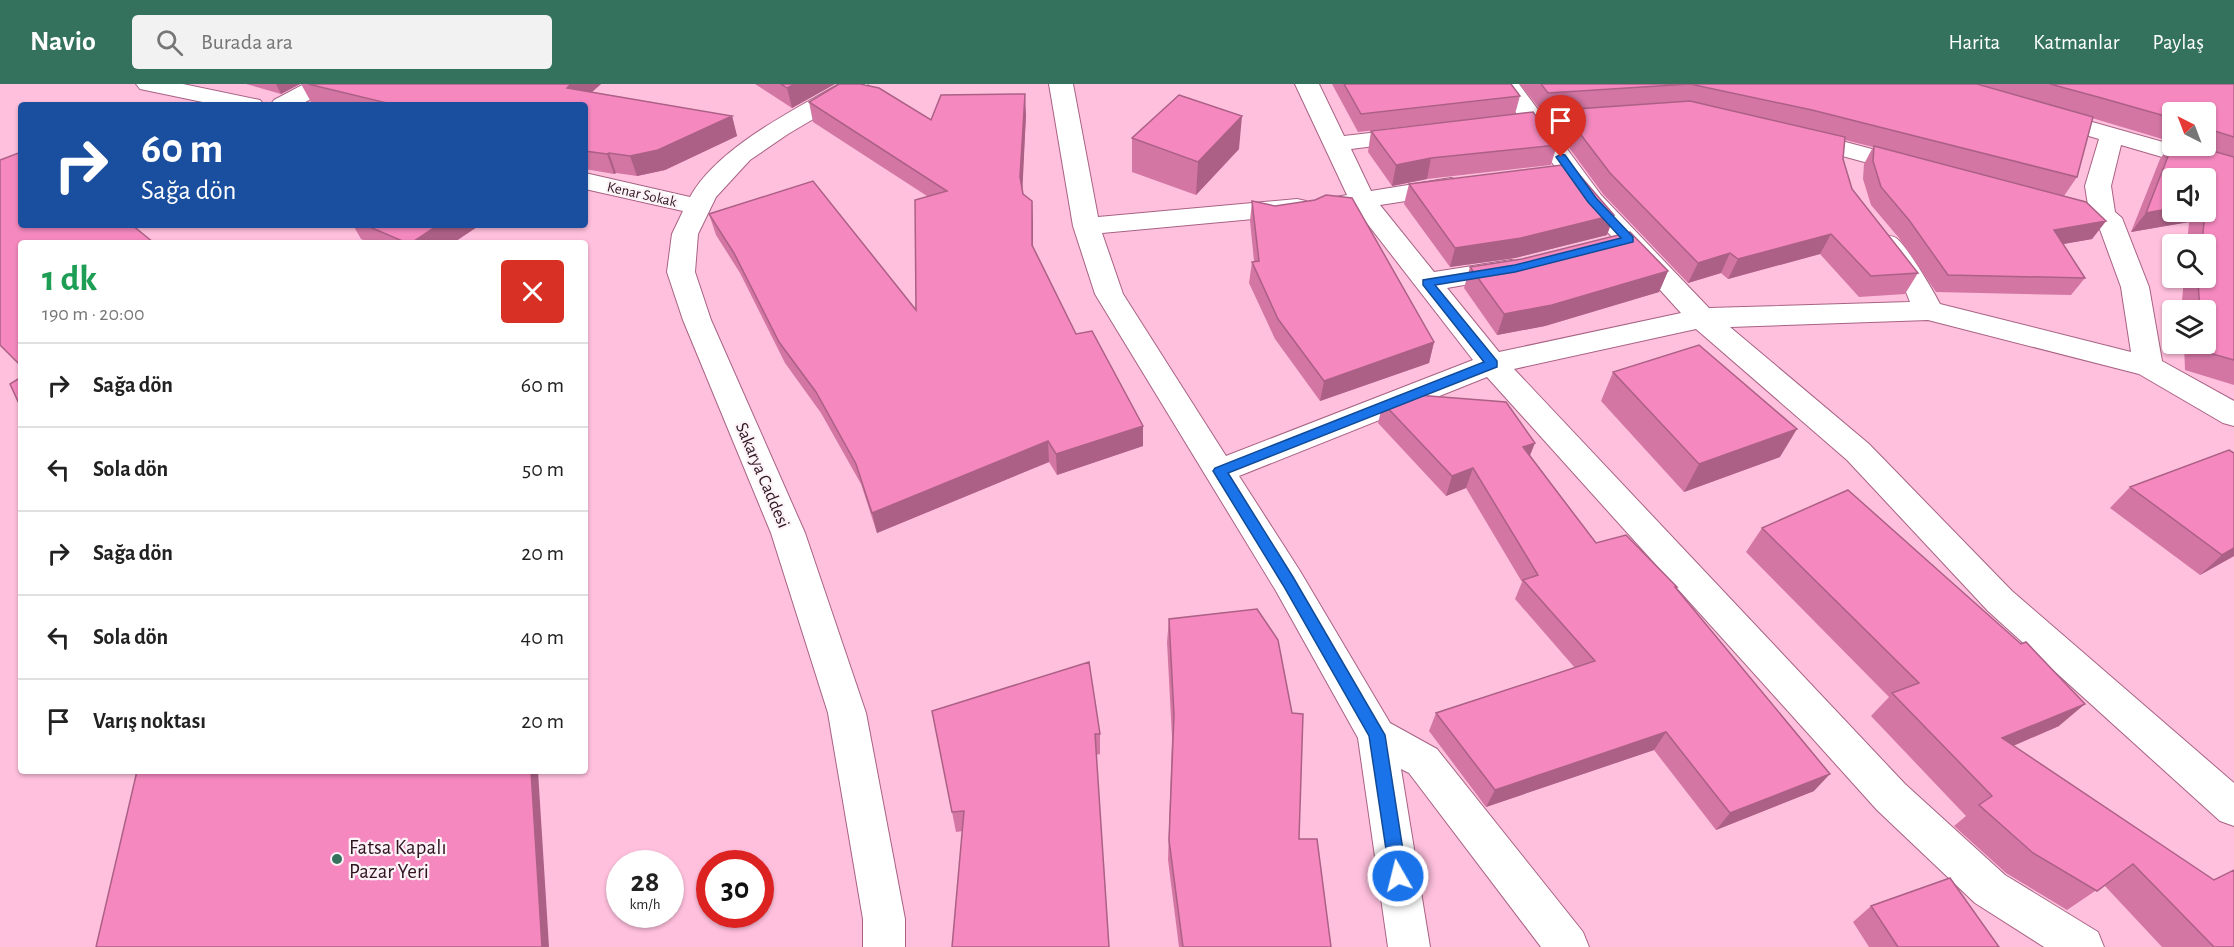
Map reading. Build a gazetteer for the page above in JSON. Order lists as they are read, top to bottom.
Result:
{
  "streets": {
    "street": ["Kenar Sokak", "Sakarya Caddesi"]
  },
  "crossings": [
    ["Kenar Sokak", "Sakarya Caddesi"]
  ],
  "places": ["Fatsa Kapalı Pazar Yeri"],
  "north": "top left",
  "page": {
    "header": "Navio",
    "search": "Burada ara",
    "nav": ["Harita", "Katmanlar", "Paylaş"],
    "turn": ["60 m", "Sağa dön"],
    "heading": ["1 dk", "190 m · 20:00"],
    "list": [
      {
        "name": "Sağa dön",
        "value": "60 m"
      },
      {
        "name": "Sola dön",
        "value": "50 m"
      },
      {
        "name": "Sağa dön",
        "value": "20 m"
      },
      {
        "name": "Sola dön",
        "value": "40 m"
      },
      {
        "name": "Varış noktası",
        "value": "20 m"
      }
    ],
    "speed": "28 km/h",
    "limit": "30"
  }
}
